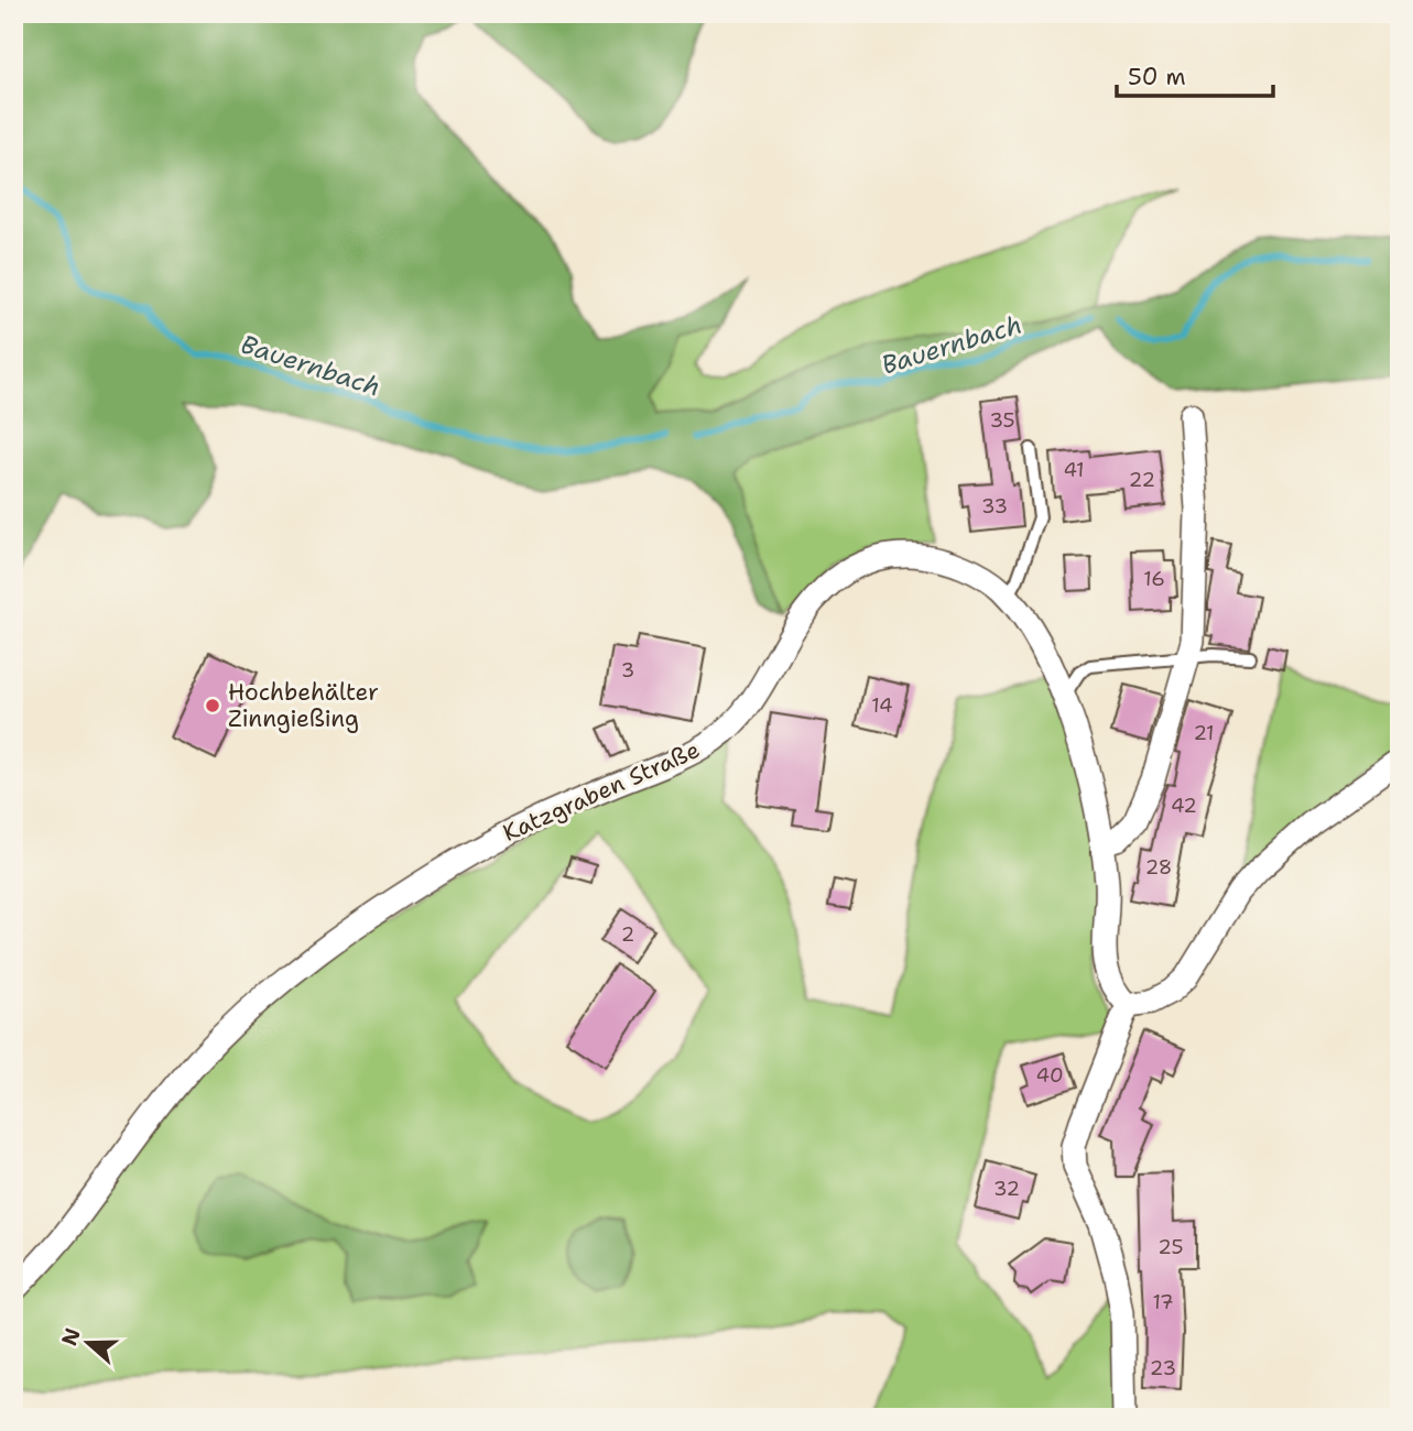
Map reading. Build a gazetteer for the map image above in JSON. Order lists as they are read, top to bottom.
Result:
{
  "streets": {
    "street": ["Katzgraben Straße"]
  },
  "water": ["Bauernbach"],
  "places": ["Hochbehälter Zinngießing"],
  "house_numbers": [
    "35",
    "41",
    "22",
    "33",
    "16",
    "3",
    "14",
    "21",
    "42",
    "28",
    "2",
    "40",
    "32",
    "25",
    "17",
    "23"
  ],
  "scale_bar": "50 m",
  "north": "left"
}
